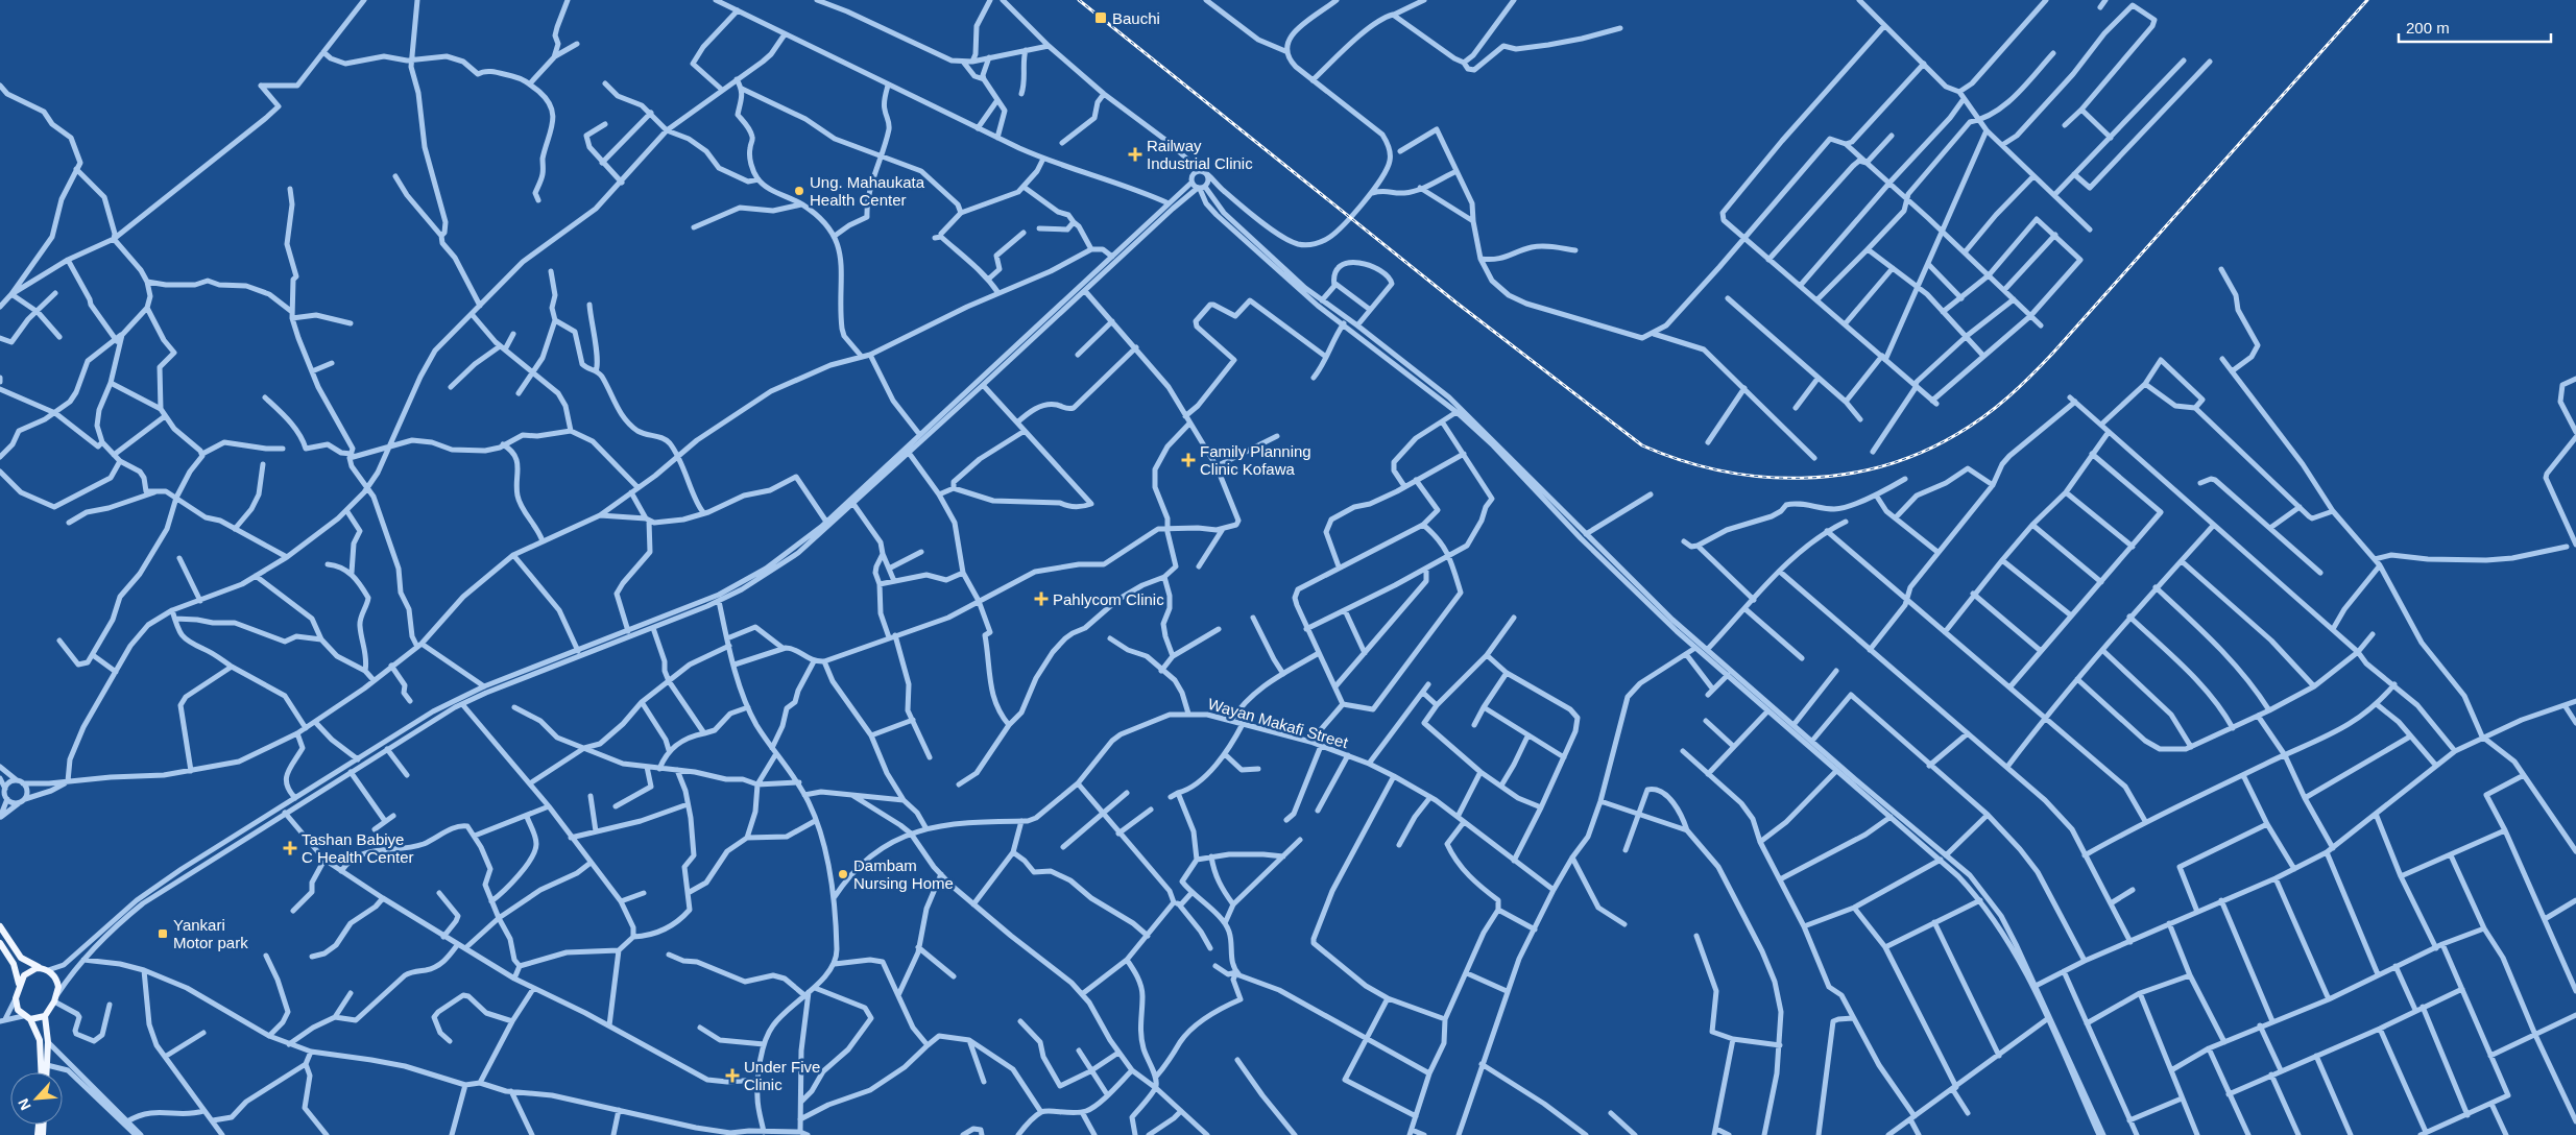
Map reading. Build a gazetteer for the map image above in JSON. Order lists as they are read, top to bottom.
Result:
{
  "streets": {
    "street": ["Wayan Makafi Street"]
  },
  "places": {
    "transit": ["Bauchi", "Yankari Motor park"],
    "health": [
      "Railway Industrial Clinic",
      "Family Planning Clinic Kofawa",
      "Pahlycom Clinic",
      "Tashan Babiye C Health Center",
      "Under Five Clinic"
    ],
    "other": ["Ung. Mahaukata Health Center", "Dambam Nursing Home"]
  },
  "scale_bar": "200 m",
  "north": "bottom left"
}
